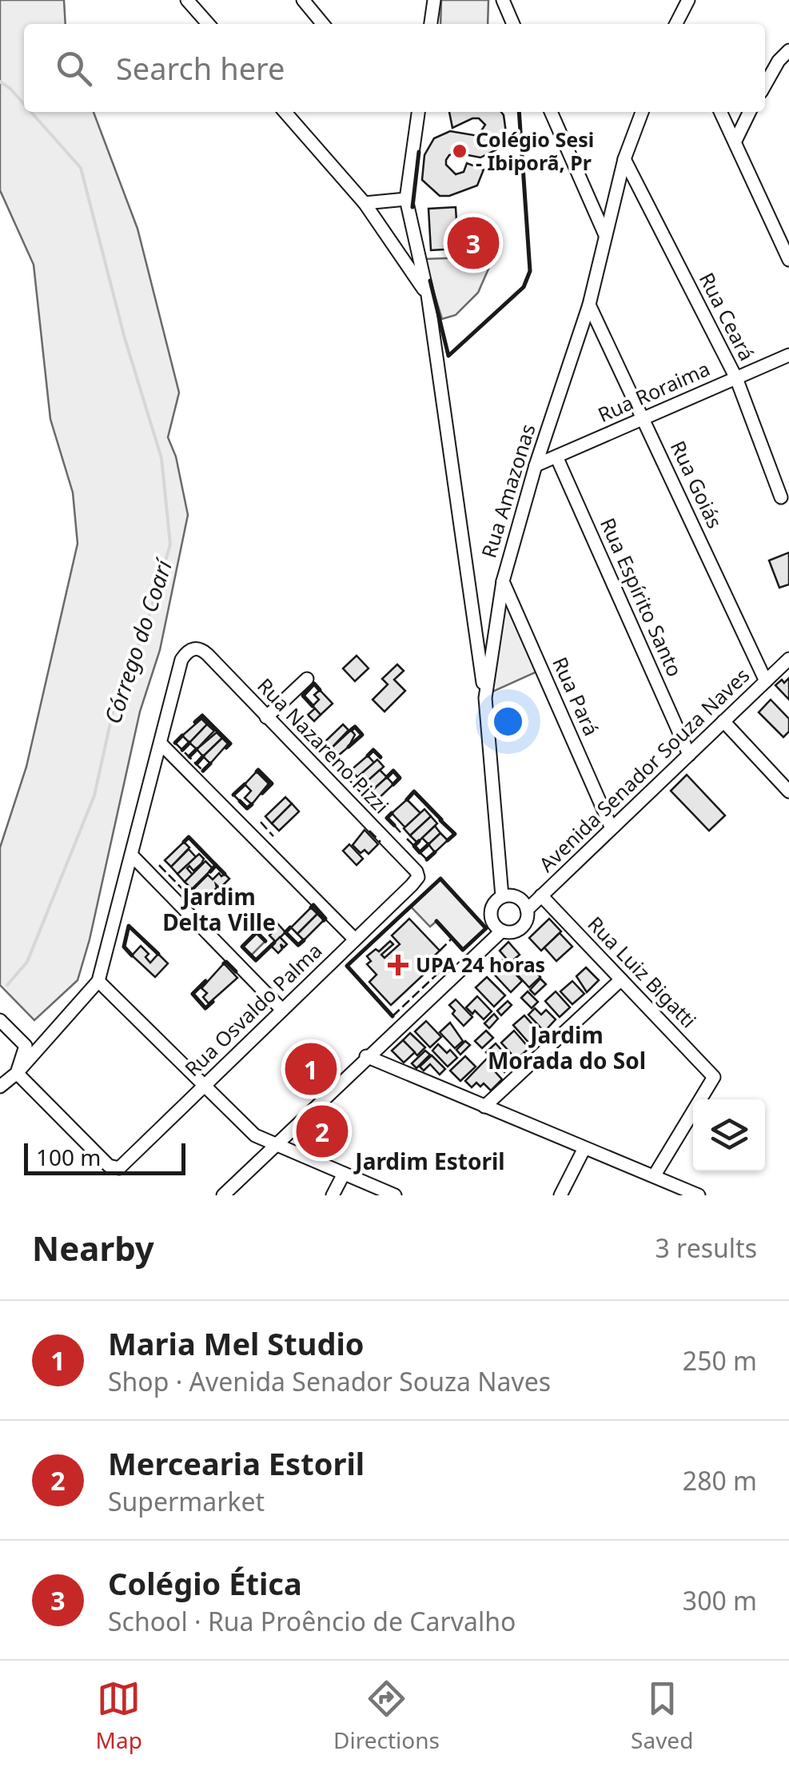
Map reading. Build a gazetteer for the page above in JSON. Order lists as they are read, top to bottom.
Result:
{
  "streets": {
    "street": [
      "Rua Ceará",
      "Rua Roraima",
      "Rua Goiás",
      "Rua Amazonas",
      "Rua Espírito Santo",
      "Rua Pará",
      "Rua Nazareno Pizzi",
      "Avenida Senador Souza Naves",
      "Rua Luiz Bigatti",
      "Rua Osvaldo Palma"
    ]
  },
  "crossings": [
    ["Rua Ceará", "Rua Roraima"],
    ["Rua Ceará", "Rua Amazonas"],
    ["Rua Roraima", "Rua Goiás"],
    ["Rua Roraima", "Rua Amazonas"],
    ["Rua Roraima", "Rua Espírito Santo"],
    ["Rua Goiás", "Rua Amazonas"],
    ["Rua Goiás", "Avenida Senador Souza Naves"],
    ["Rua Amazonas", "Rua Pará"],
    ["Rua Amazonas", "Avenida Senador Souza Naves"],
    ["Rua Espírito Santo", "Avenida Senador Souza Naves"],
    ["Rua Pará", "Avenida Senador Souza Naves"],
    ["Rua Nazareno Pizzi", "Rua Osvaldo Palma"],
    ["Avenida Senador Souza Naves", "Rua Luiz Bigatti"]
  ],
  "districts": ["Jardim Delta Ville", "Jardim Morada do Sol", "Jardim Estoril"],
  "water": ["Córrego do Coarí"],
  "places": {
    "other": ["Colégio Sesi - Ibiporã, Pr"],
    "health": ["UPA 24 horas"]
  },
  "scale_bar": "100 m",
  "page": {
    "search": "Search here",
    "pins": ["3", "1", "2"],
    "scale": "100 m",
    "heading": ["Nearby", "3 results"],
    "list": [
      {
        "mark": "1",
        "name": "Maria Mel Studio",
        "note": "Shop · Avenida Senador Souza Naves",
        "value": "250 m"
      },
      {
        "mark": "2",
        "name": "Mercearia Estoril",
        "note": "Supermarket",
        "value": "280 m"
      },
      {
        "mark": "3",
        "name": "Colégio Ética",
        "note": "School · Rua Proêncio de Carvalho",
        "value": "300 m"
      }
    ],
    "nav": ["Map", "Directions", "Saved"]
  }
}
